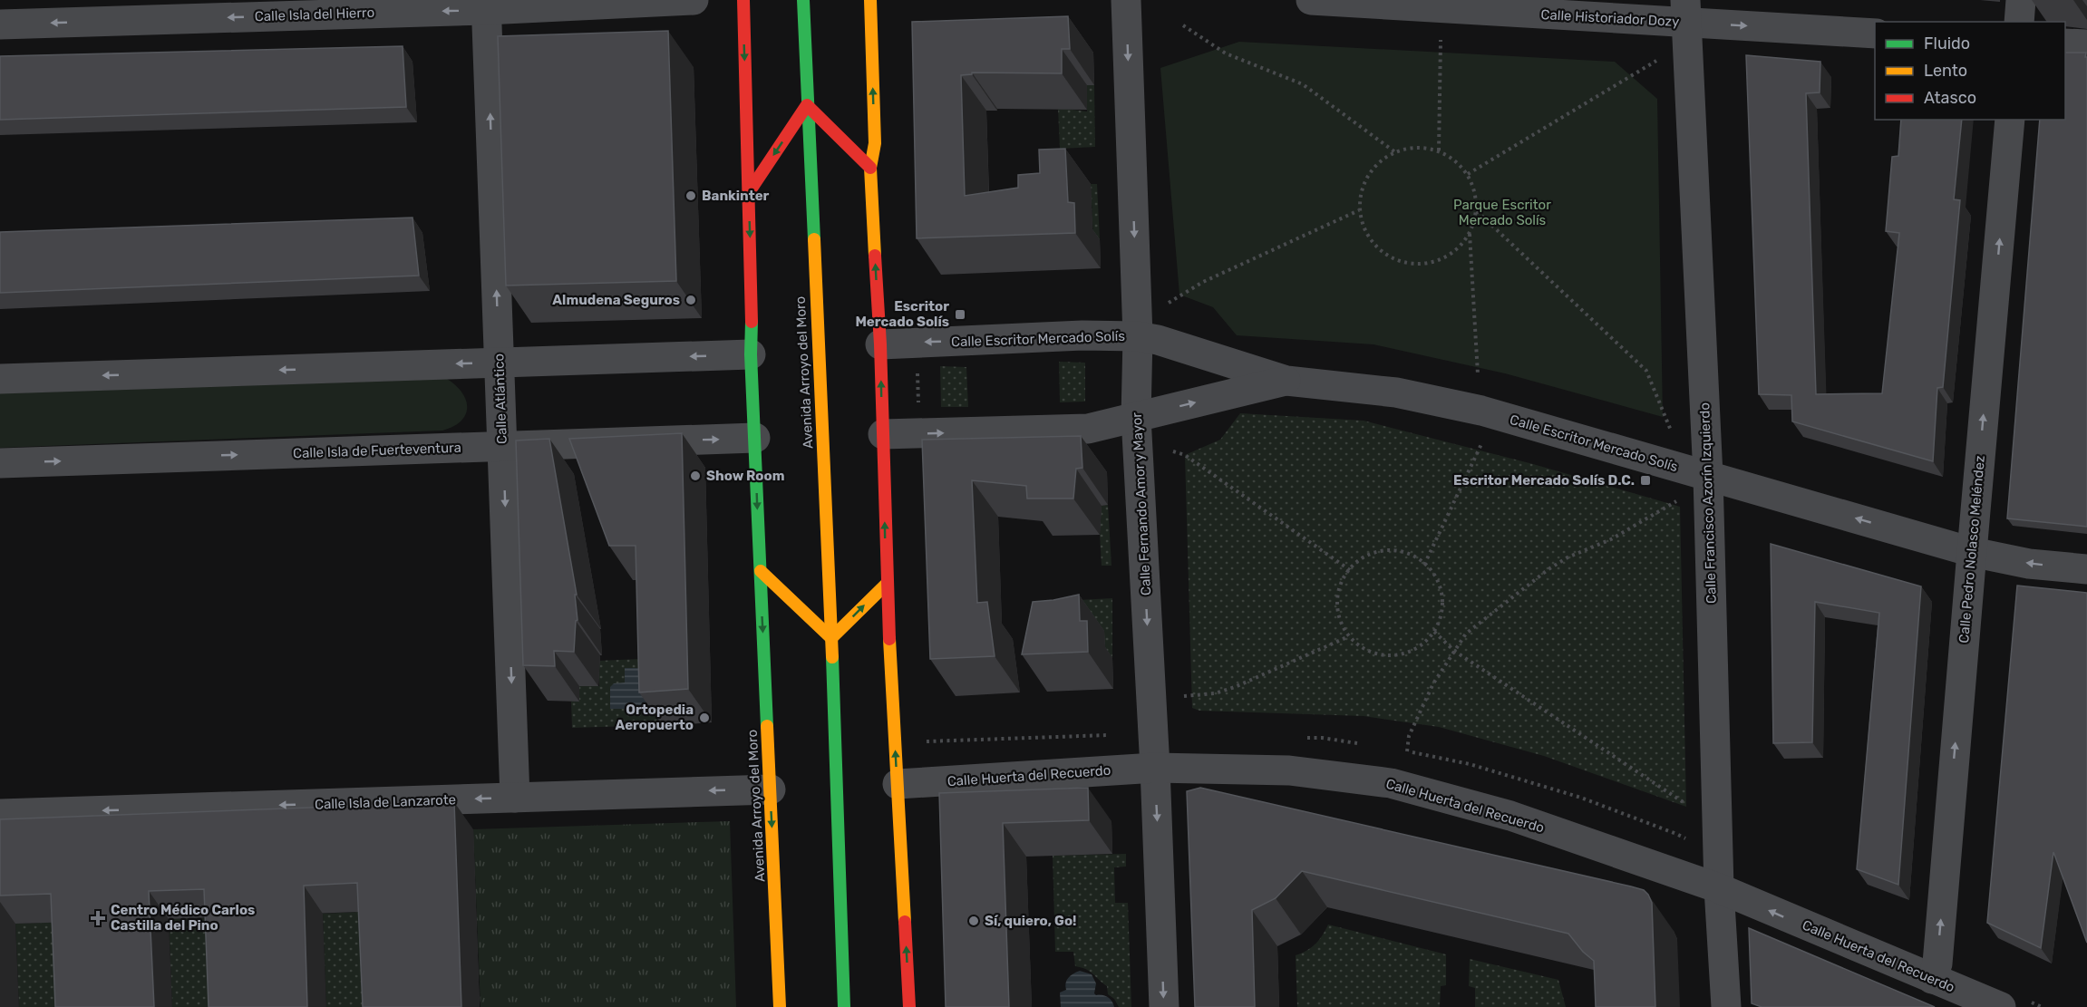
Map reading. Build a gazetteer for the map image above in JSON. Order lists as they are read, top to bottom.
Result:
{
  "streets": {
    "street": [
      "Calle Isla del Hierro",
      "Calle Historiador Dozy",
      "Calle Escritor Mercado Solís",
      "Avenida Arroyo del Moro",
      "Calle Atlántico",
      "Calle Isla de Fuerteventura",
      "Calle Francisco Azorín Izquierdo",
      "Calle Fernando Amor y Mayor",
      "Calle Pedro Nolasco Meléndez",
      "Calle Huerta del Recuerdo",
      "Calle Isla de Lanzarote"
    ]
  },
  "crossings": [
    ["Calle Isla del Hierro", "Calle Atlántico"],
    ["Calle Historiador Dozy", "Calle Francisco Azorín Izquierdo"],
    ["Calle Escritor Mercado Solís", "Calle Francisco Azorín Izquierdo"],
    ["Calle Escritor Mercado Solís", "Calle Fernando Amor y Mayor"],
    ["Calle Escritor Mercado Solís", "Calle Pedro Nolasco Meléndez"],
    ["Avenida Arroyo del Moro", "Calle Isla de Fuerteventura"],
    ["Avenida Arroyo del Moro", "Calle Isla de Lanzarote"],
    ["Calle Atlántico", "Calle Isla de Fuerteventura"],
    ["Calle Atlántico", "Calle Isla de Lanzarote"],
    ["Calle Francisco Azorín Izquierdo", "Calle Huerta del Recuerdo"],
    ["Calle Fernando Amor y Mayor", "Calle Huerta del Recuerdo"],
    ["Calle Pedro Nolasco Meléndez", "Calle Huerta del Recuerdo"]
  ],
  "one_way": ["Calle Isla del Hierro", "Calle Pedro Nolasco Meléndez", "Calle Isla de Lanzarote"],
  "parks": ["Parque Escritor Mercado Solís"],
  "places": {
    "other": [
      "Bankinter",
      "Almudena Seguros",
      "Show Room",
      "Ortopedia Aeropuerto",
      "Sí, quiero, Go!"
    ],
    "transit": ["Escritor Mercado Solís", "Escritor Mercado Solís D.C."],
    "health": ["Centro Médico Carlos Castilla del Pino"]
  },
  "legend": ["Fluido", "Lento", "Atasco"]
}
